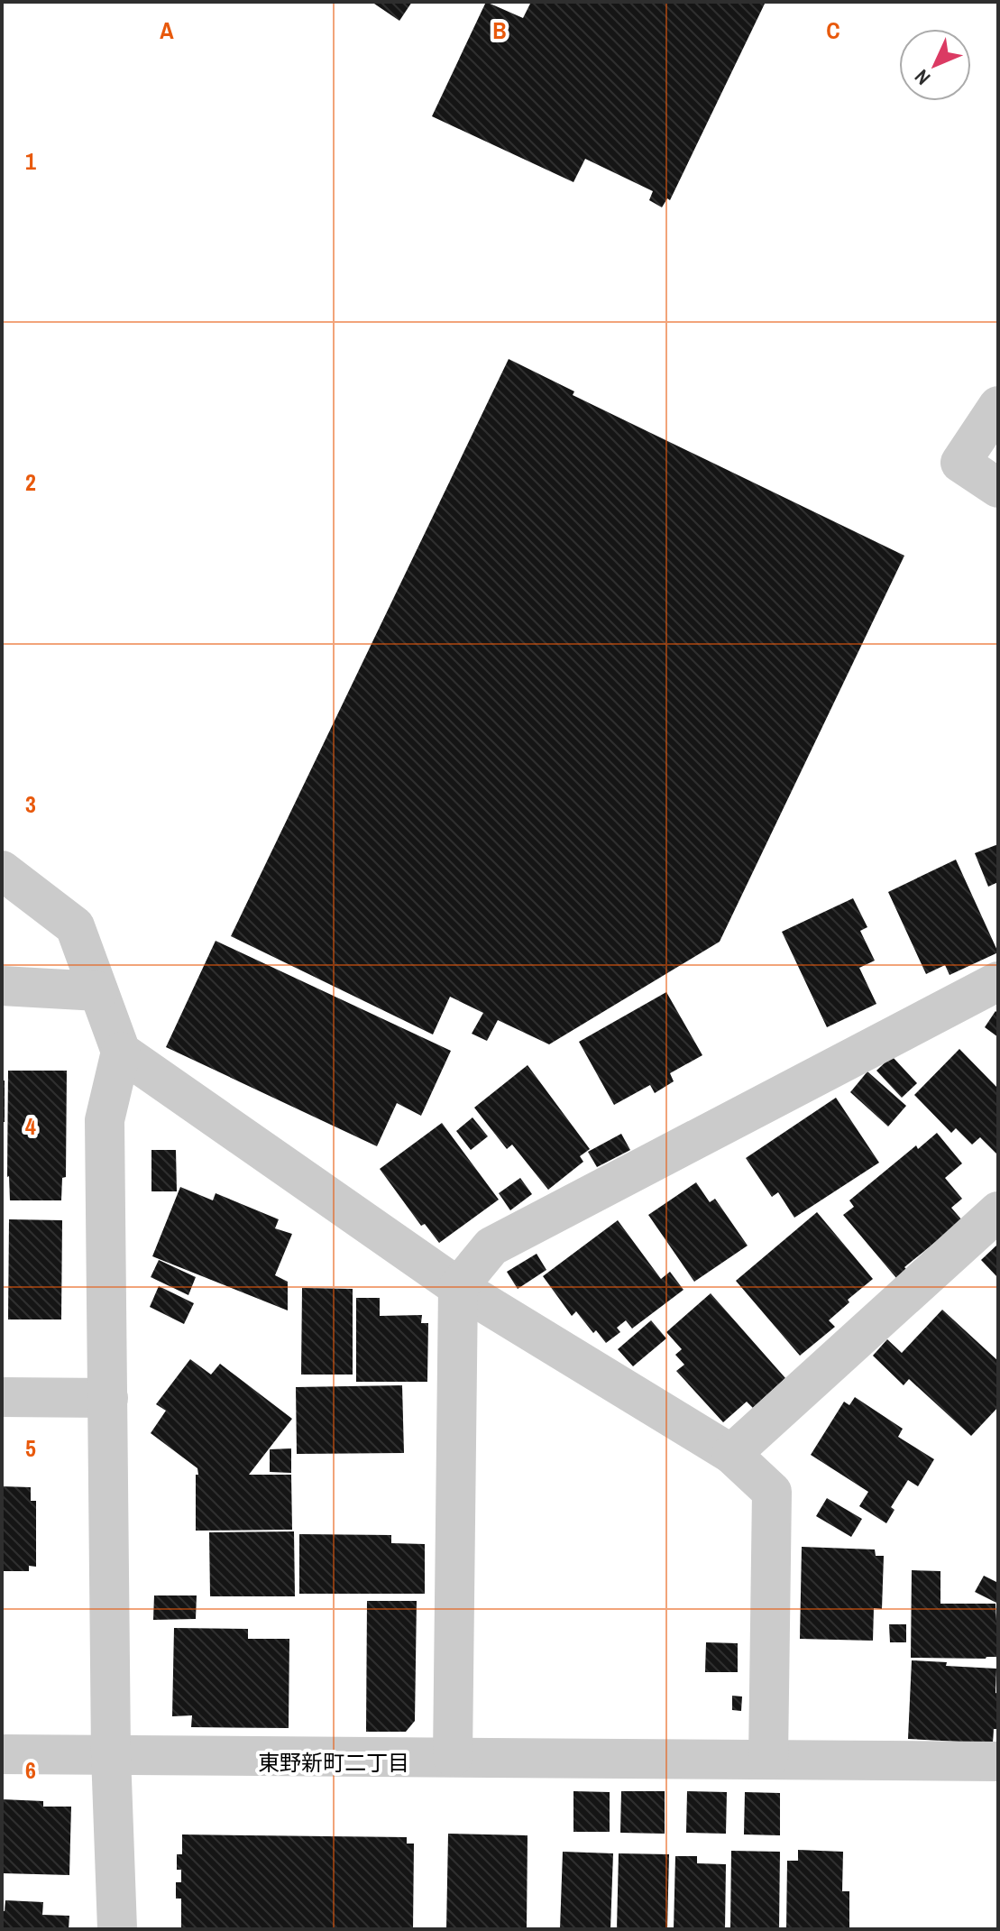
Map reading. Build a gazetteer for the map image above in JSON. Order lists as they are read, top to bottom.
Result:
{
  "districts": ["東野新町二丁目"],
  "north": "bottom left",
  "grid": {
    "columns": ["A", "B", "C"],
    "rows": [
      "1",
      "2",
      "3",
      "4",
      "5",
      "6"
    ]
  }
}
